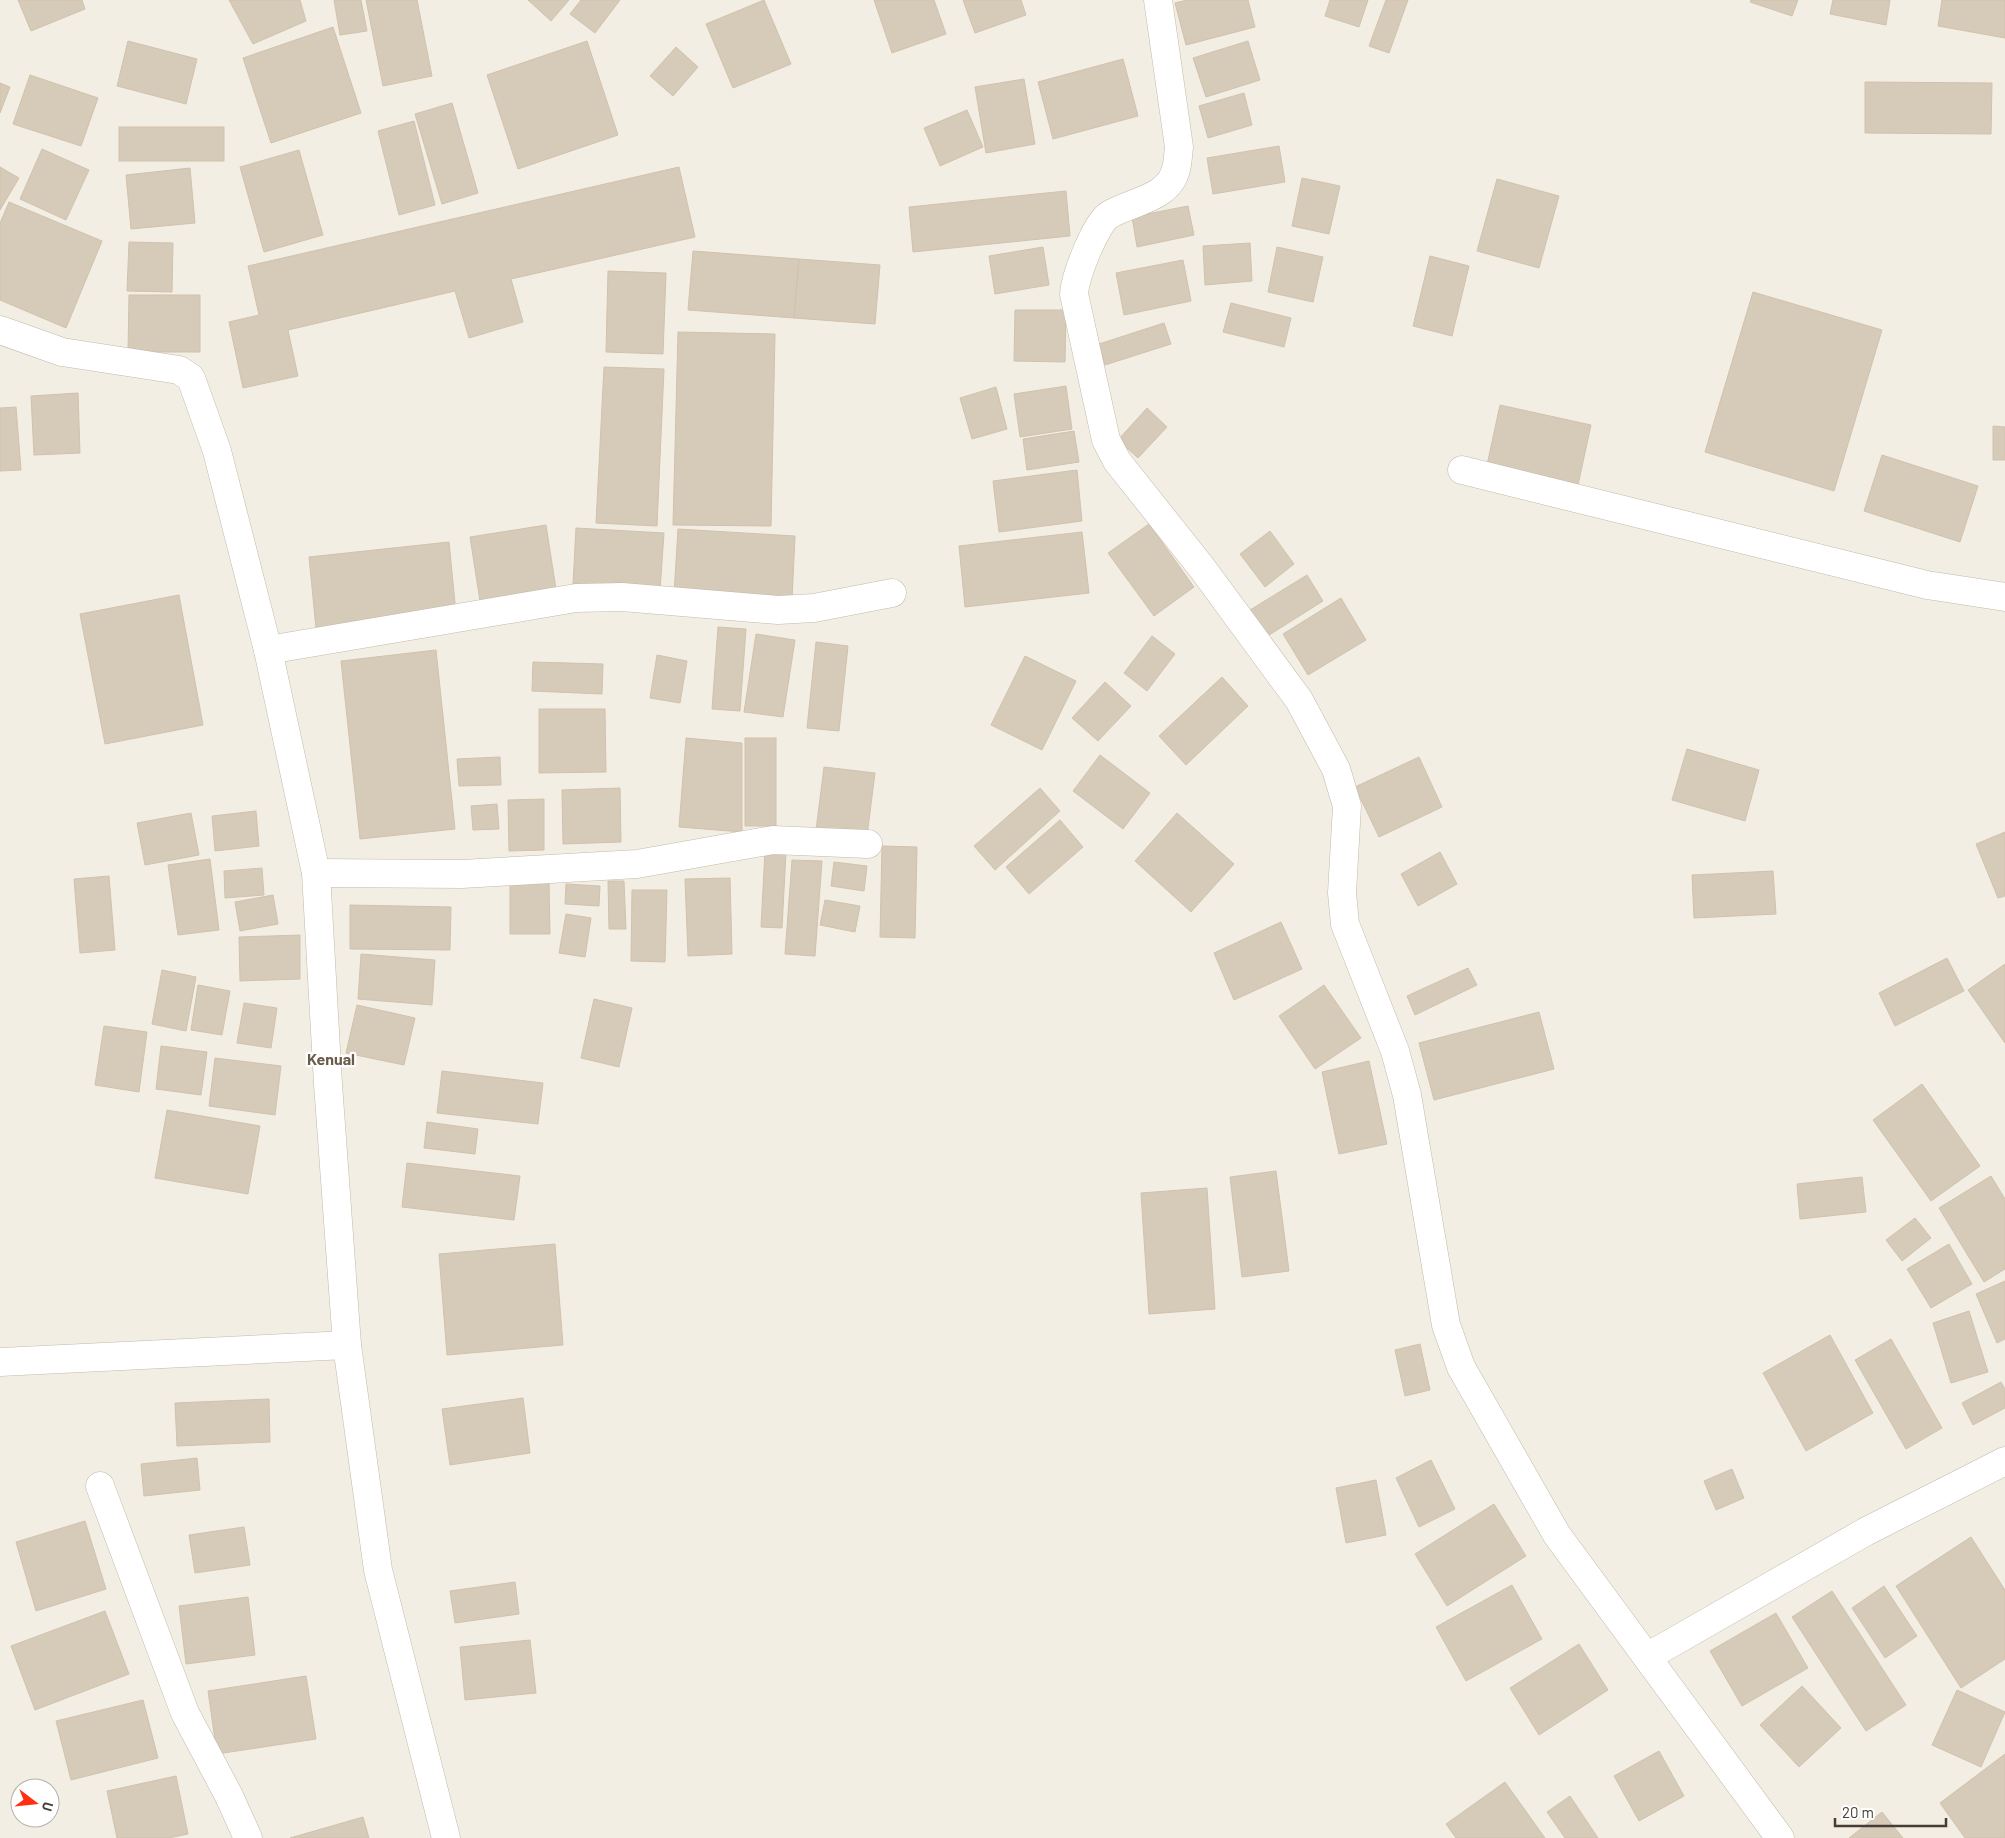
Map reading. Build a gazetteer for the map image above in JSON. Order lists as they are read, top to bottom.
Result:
{
  "districts": ["Kenual"],
  "scale_bar": "20 m",
  "north": "right"
}
